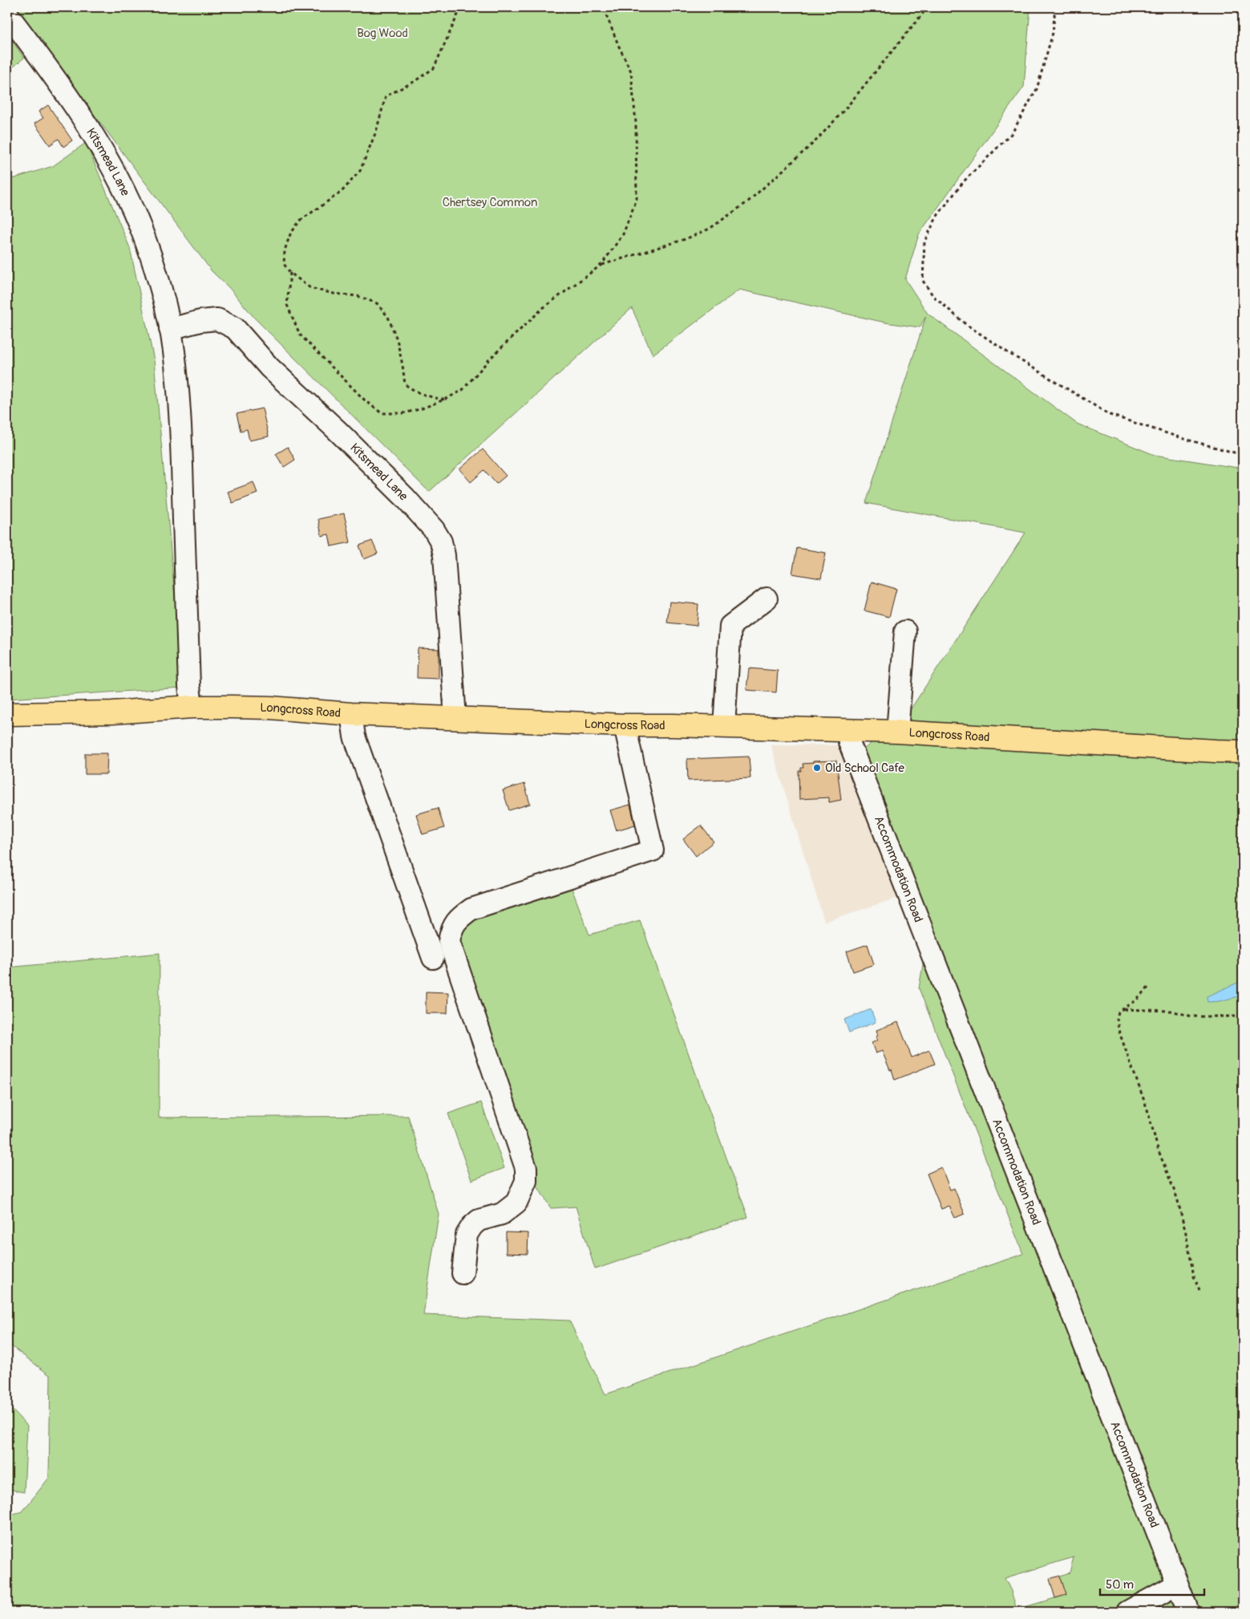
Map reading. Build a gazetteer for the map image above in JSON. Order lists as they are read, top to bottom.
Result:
{
  "streets": {
    "main road": ["Longcross Road"],
    "street": ["Kitsmead Lane", "Accommodation Road"]
  },
  "crossings": [
    ["Kitsmead Lane", "Longcross Road"],
    ["Longcross Road", "Accommodation Road"]
  ],
  "parks": ["Bog Wood", "Chertsey Common"],
  "places": ["Old School Cafe"],
  "scale_bar": "50 m"
}
